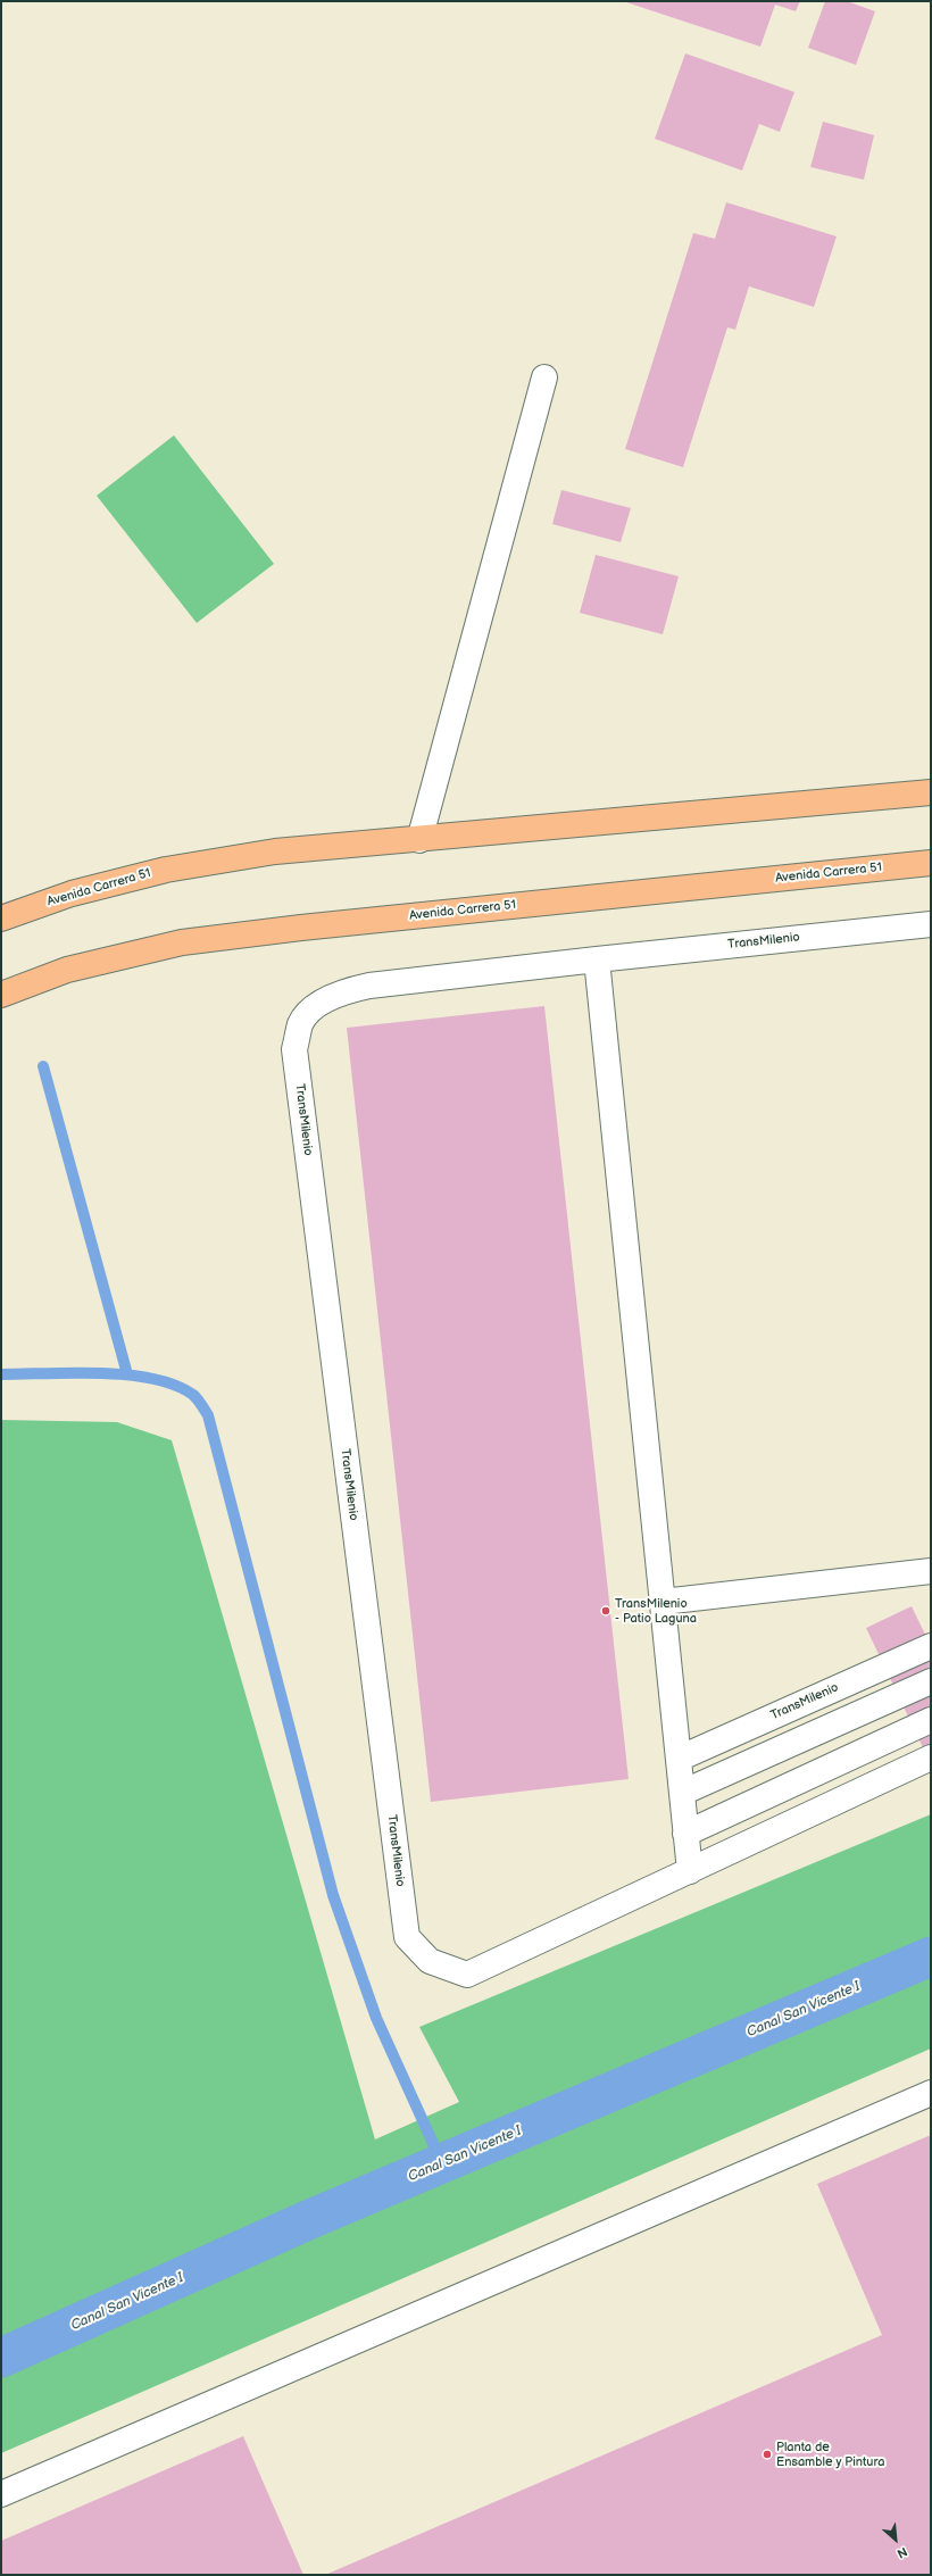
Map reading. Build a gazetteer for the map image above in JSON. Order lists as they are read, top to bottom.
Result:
{
  "streets": {
    "main road": ["Avenida Carrera 51"],
    "lane": ["TransMilenio"]
  },
  "water": ["Canal San Vicente I"],
  "places": ["TransMilenio - Patio Laguna", "Planta de Ensamble y Pintura"],
  "north": "bottom right"
}
